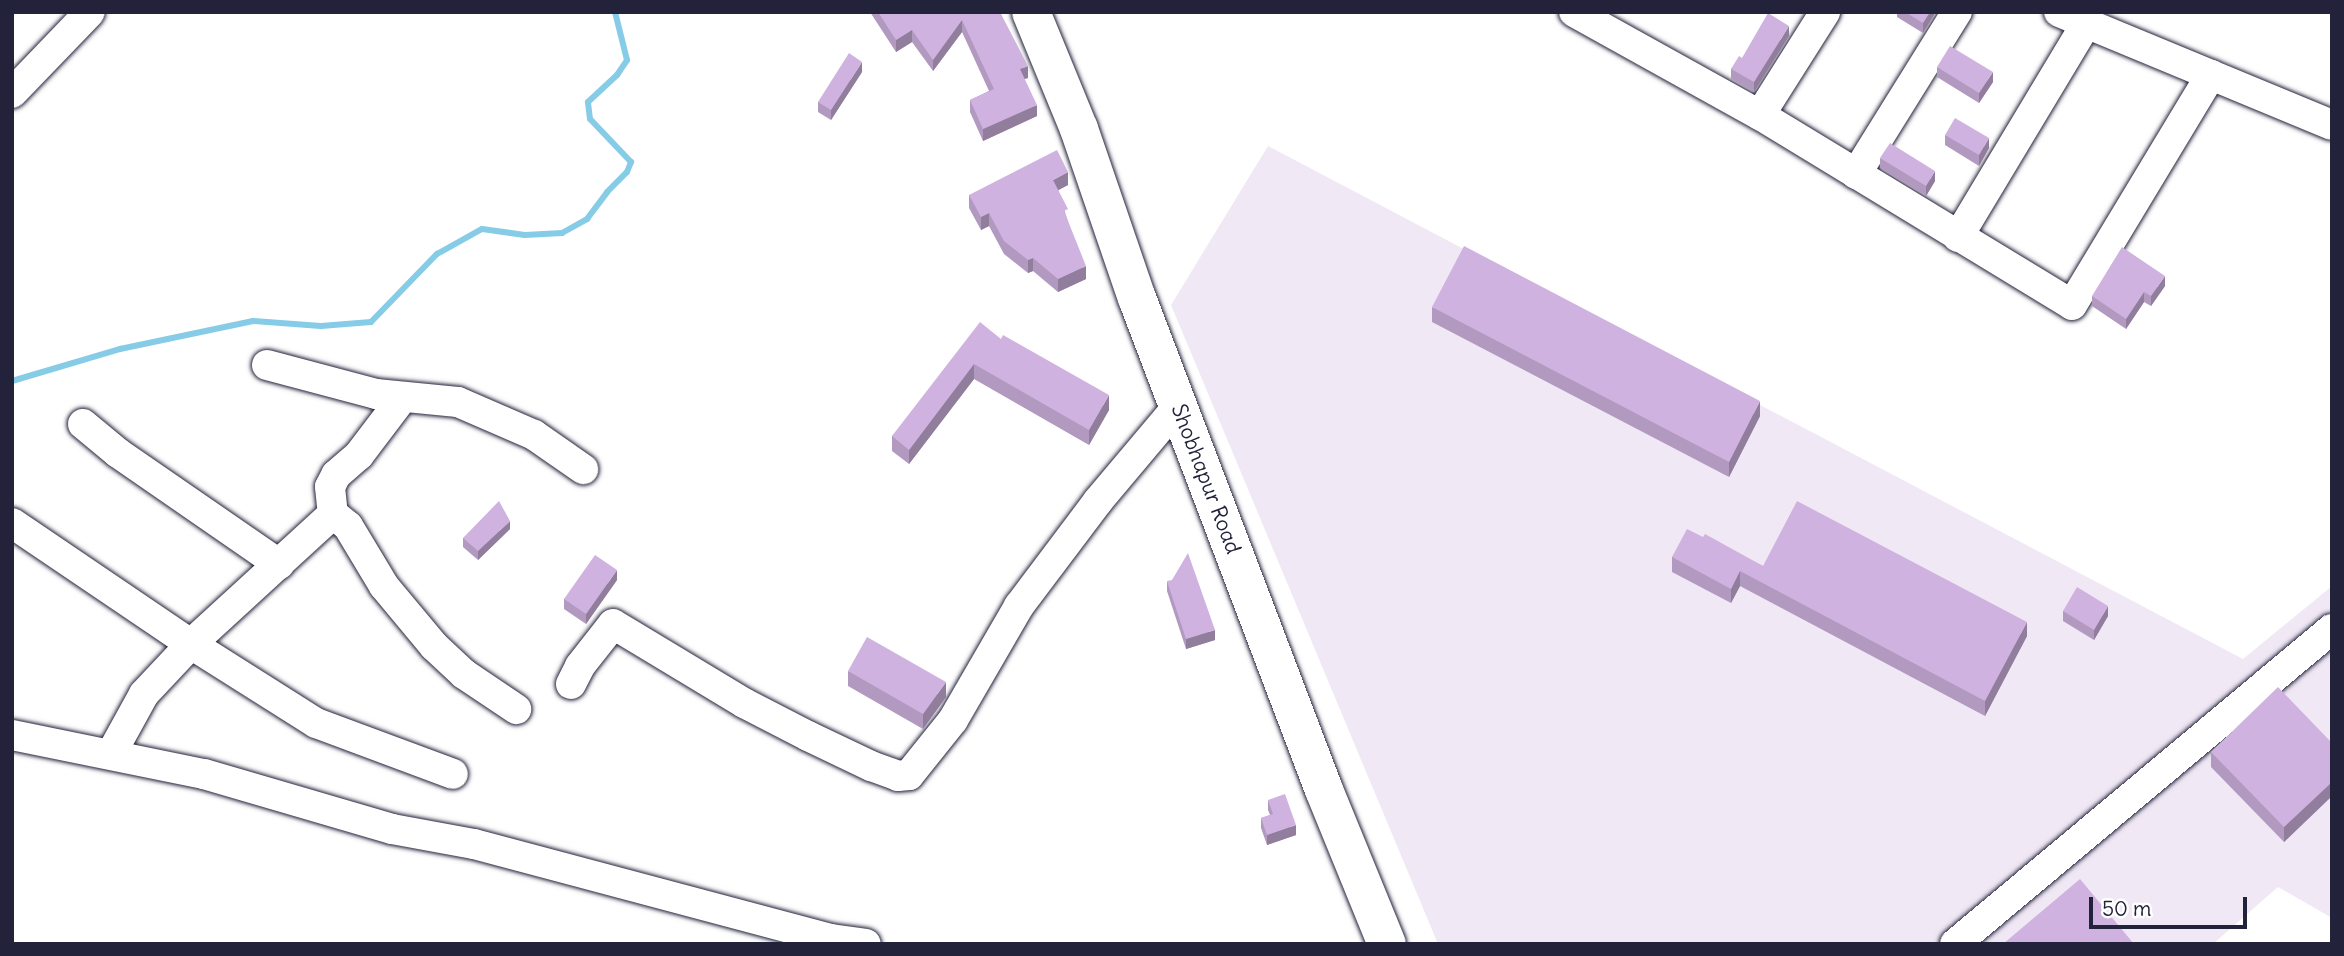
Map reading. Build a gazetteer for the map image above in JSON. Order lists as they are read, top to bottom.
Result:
{
  "streets": {
    "main road": ["Shobhapur Road"]
  },
  "scale_bar": "50 m"
}
